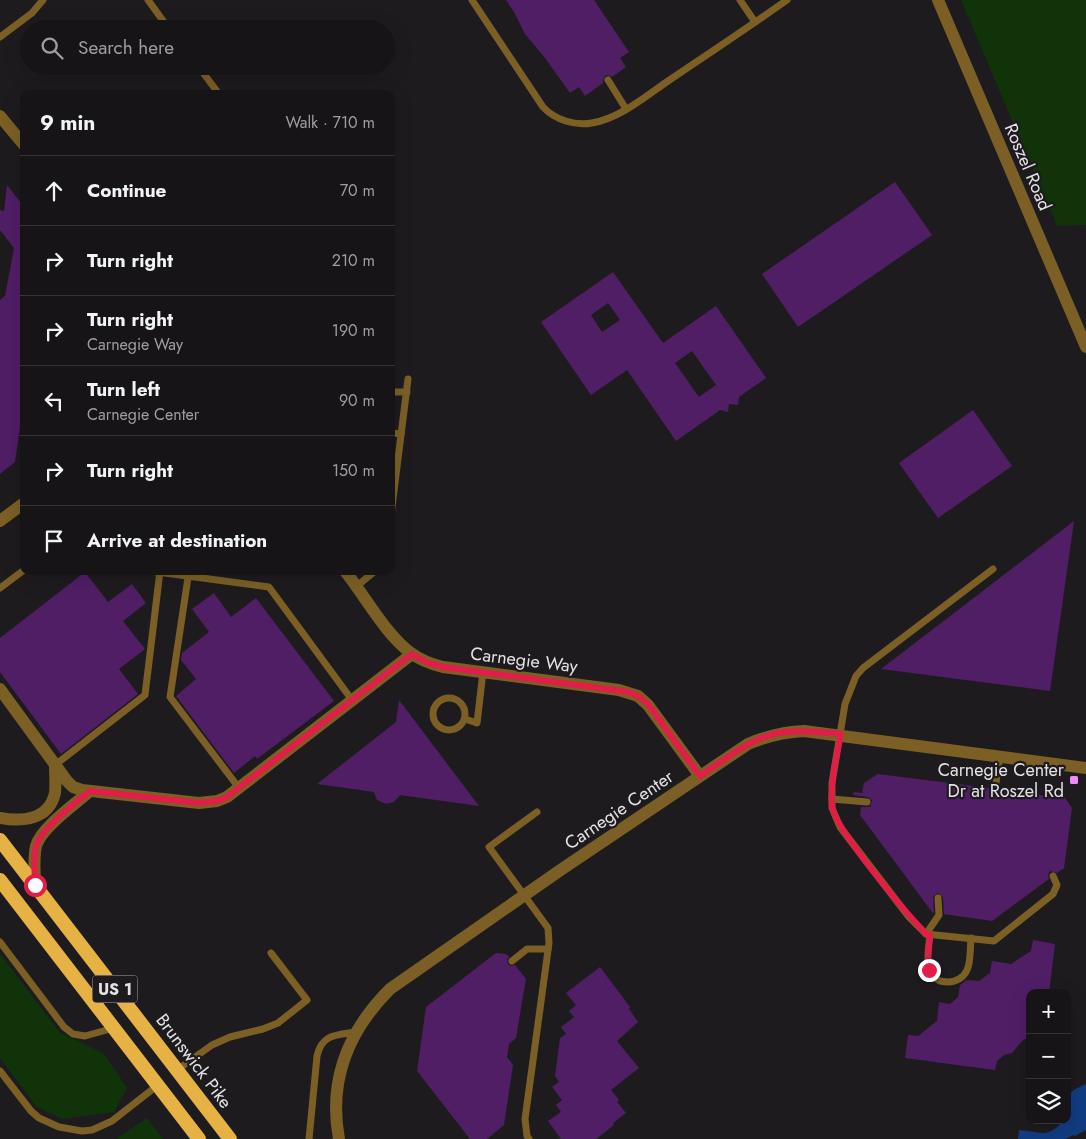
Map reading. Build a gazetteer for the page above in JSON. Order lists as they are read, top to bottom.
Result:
{
  "streets": {
    "highway": ["US 1", "Brunswick Pike"],
    "street": ["Roszel Road", "Carnegie Way", "Carnegie Center"]
  },
  "crossings": [
    ["Carnegie Way", "Carnegie Center"]
  ],
  "places": {
    "transit": ["Carnegie Center Dr at Roszel Rd"]
  },
  "page": {
    "search": "Search here",
    "heading": ["9 min", "Walk · 710 m"],
    "list": [
      ["Continue", "70 m"],
      ["Turn right", "210 m"],
      ["Turn right", "Carnegie Way", "190 m"],
      ["Turn left", "Carnegie Center", "90 m"],
      ["Turn right", "150 m"],
      "Arrive at destination"
    ],
    "map_buttons": ["+", "−"]
  }
}
